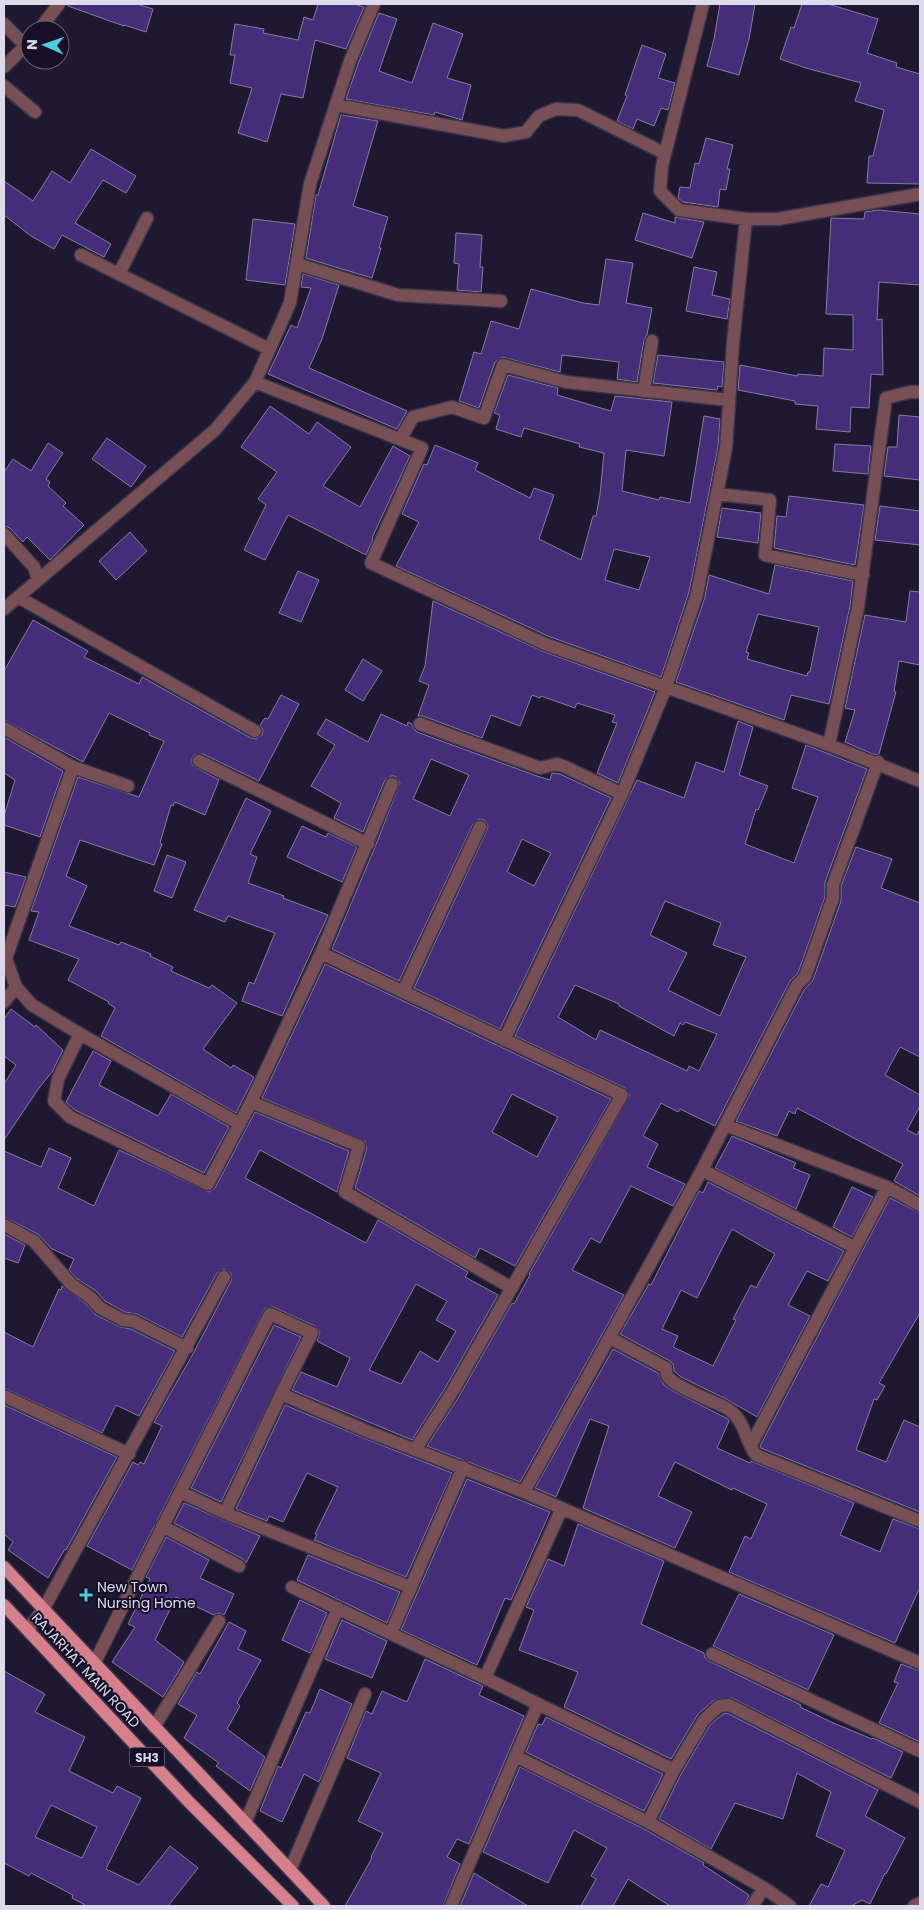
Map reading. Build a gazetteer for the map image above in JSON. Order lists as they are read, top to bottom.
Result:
{
  "streets": {
    "main road": ["RAJARHAT MAIN ROAD", "SH3"]
  },
  "crossings": [
    ["RAJARHAT MAIN ROAD", "SH3"]
  ],
  "places": {
    "health": ["New Town Nursing Home"]
  },
  "north": "left"
}
